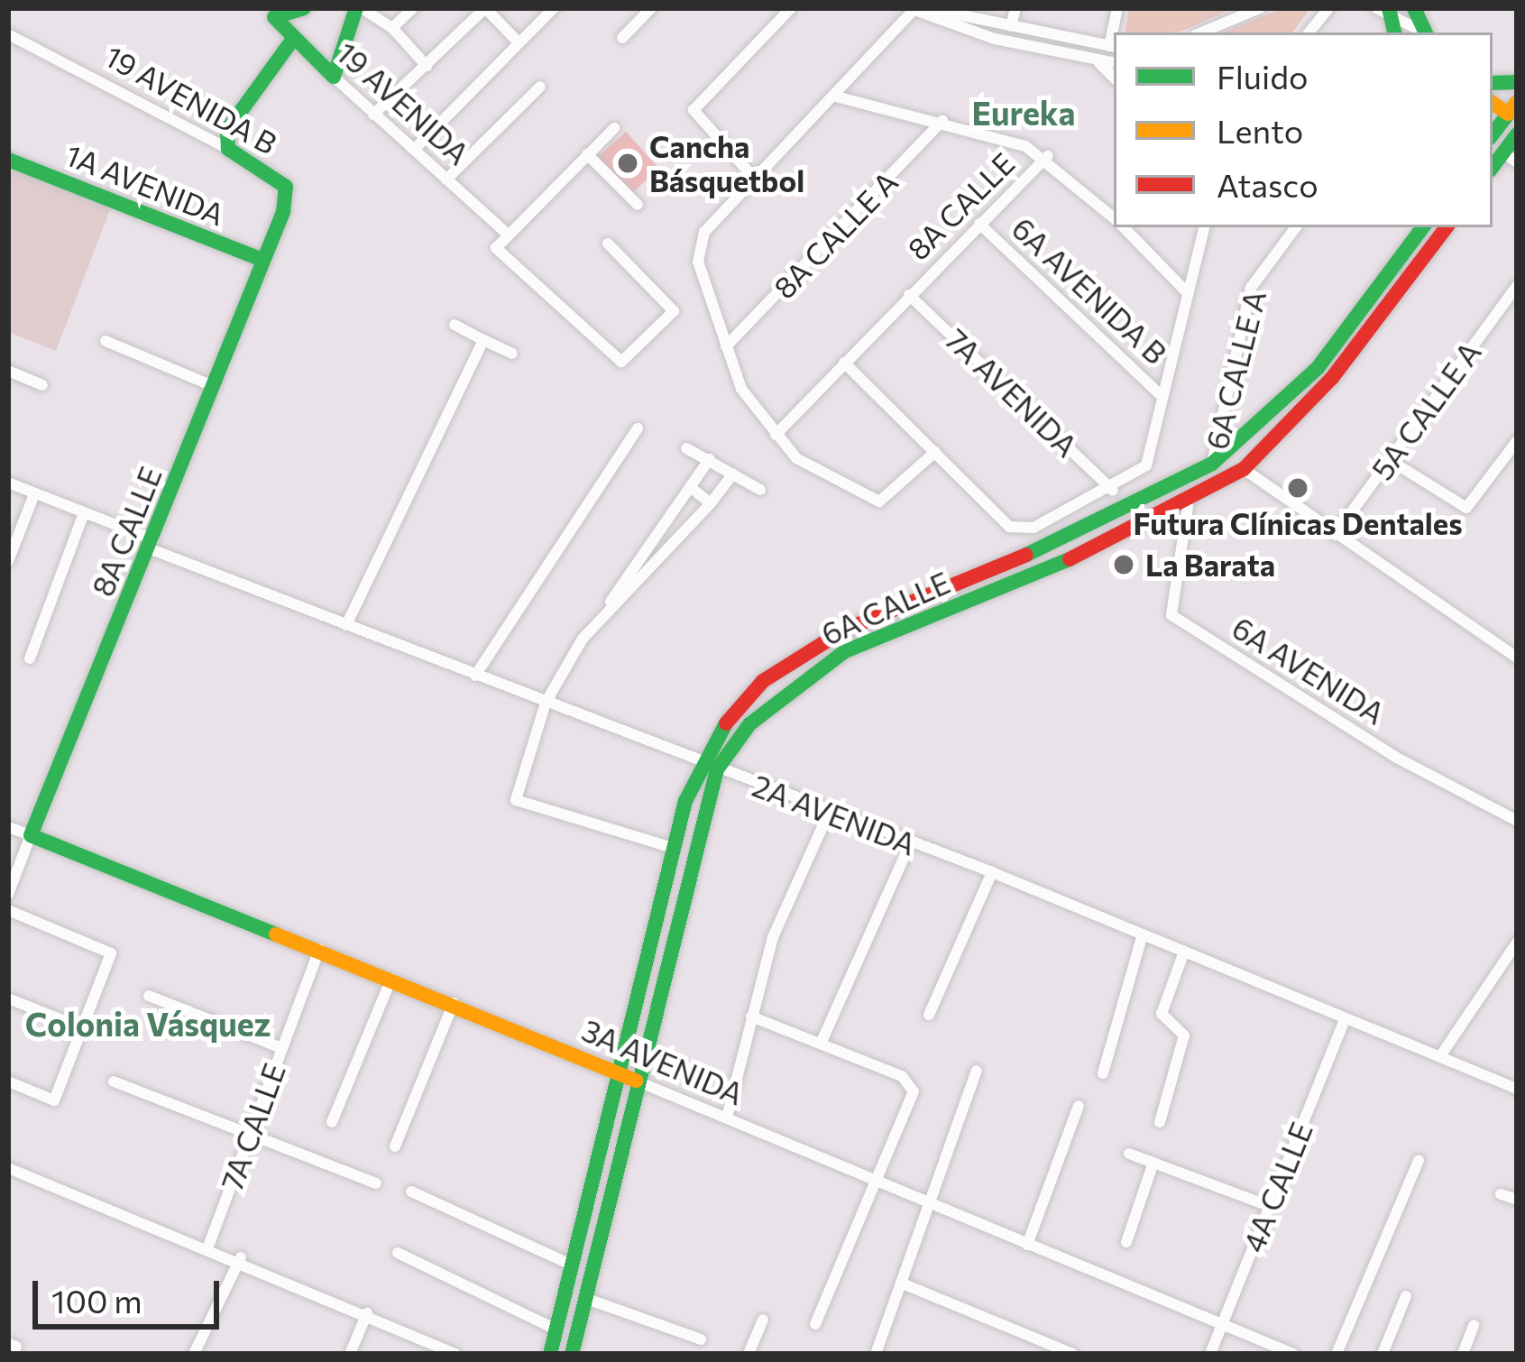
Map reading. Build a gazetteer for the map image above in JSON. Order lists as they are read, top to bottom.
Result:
{
  "streets": {
    "street": [
      "19 AVENIDA B",
      "19 AVENIDA",
      "1A AVENIDA",
      "8A CALLE",
      "8A CALLE A",
      "6A AVENIDA B",
      "6A CALLE A",
      "7A AVENIDA",
      "5A CALLE A",
      "6A CALLE",
      "6A AVENIDA",
      "2A AVENIDA",
      "3A AVENIDA",
      "7A CALLE",
      "4A CALLE"
    ]
  },
  "crossings": [
    ["19 AVENIDA B", "8A CALLE"],
    ["1A AVENIDA", "8A CALLE"],
    ["8A CALLE", "6A AVENIDA B"],
    ["8A CALLE", "7A AVENIDA"],
    ["8A CALLE", "2A AVENIDA"],
    ["8A CALLE", "3A AVENIDA"],
    ["6A CALLE A", "6A CALLE"],
    ["6A CALLE", "6A AVENIDA"],
    ["6A CALLE", "2A AVENIDA"],
    ["6A CALLE", "3A AVENIDA"],
    ["2A AVENIDA", "4A CALLE"],
    ["3A AVENIDA", "7A CALLE"],
    ["3A AVENIDA", "4A CALLE"]
  ],
  "districts": ["Eureka", "Colonia Vásquez"],
  "places": ["Cancha Básquetbol", "Futura Clínicas Dentales", "La Barata"],
  "legend": ["Fluido", "Lento", "Atasco"],
  "scale_bar": "100 m"
}
